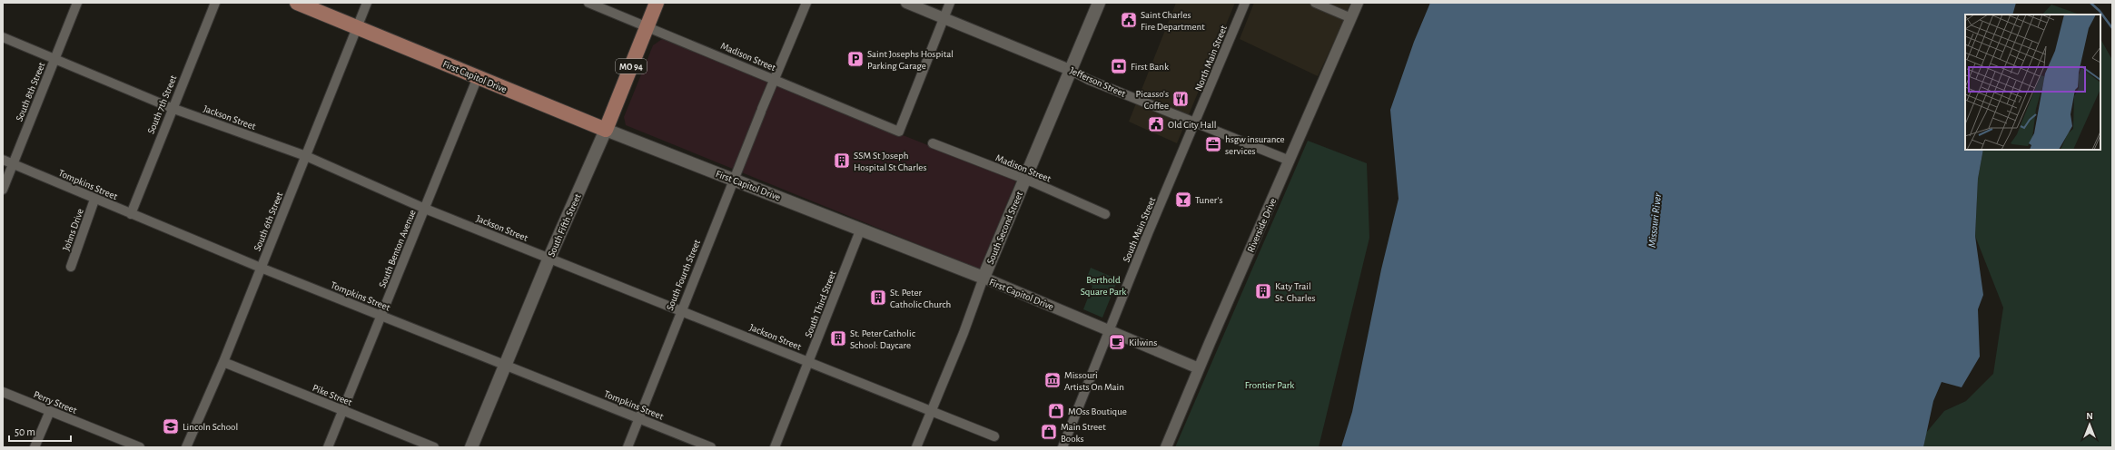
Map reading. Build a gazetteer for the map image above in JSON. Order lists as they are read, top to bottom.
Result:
{
  "streets": {
    "main road": [
      "MO 94",
      "First Capitol Drive",
      "South Fifth Street",
      "South Second Street"
    ],
    "street": [
      "Madison Street",
      "North Main Street",
      "Jefferson Street",
      "South 8th Street",
      "South 7th Street",
      "Jackson Street",
      "Tompkins Street",
      "South 6th Street",
      "Riverside Drive",
      "Johns Drive",
      "South Main Street",
      "South Benton Avenue",
      "South Fourth Street",
      "South Third Street",
      "Pike Street",
      "Perry Street"
    ]
  },
  "crossings": [
    ["Madison Street", "Jefferson Street"],
    ["Madison Street", "South Fifth Street"],
    ["Madison Street", "South Second Street"],
    ["Madison Street", "South Fourth Street"],
    ["North Main Street", "Jefferson Street"],
    ["North Main Street", "South Main Street"],
    ["First Capitol Drive", "South 6th Street"],
    ["First Capitol Drive", "South Fifth Street"],
    ["First Capitol Drive", "Riverside Drive"],
    ["First Capitol Drive", "South Second Street"],
    ["First Capitol Drive", "South Main Street"],
    ["First Capitol Drive", "South Benton Avenue"],
    ["First Capitol Drive", "South Fourth Street"],
    ["First Capitol Drive", "South Third Street"],
    ["Jefferson Street", "Riverside Drive"],
    ["Jefferson Street", "South Second Street"],
    ["Jefferson Street", "South Main Street"],
    ["South 8th Street", "Jackson Street"],
    ["South 8th Street", "Tompkins Street"],
    ["South 7th Street", "Jackson Street"],
    ["South 7th Street", "Tompkins Street"],
    ["Jackson Street", "South 6th Street"],
    ["Jackson Street", "South Fifth Street"],
    ["Jackson Street", "South Second Street"],
    ["Jackson Street", "South Benton Avenue"],
    ["Jackson Street", "South Fourth Street"],
    ["Jackson Street", "South Third Street"],
    ["Tompkins Street", "South 6th Street"],
    ["Tompkins Street", "South Fifth Street"],
    ["Tompkins Street", "Johns Drive"],
    ["Tompkins Street", "South Benton Avenue"],
    ["Tompkins Street", "South Fourth Street"],
    ["South 6th Street", "Pike Street"],
    ["South Benton Avenue", "Pike Street"]
  ],
  "water": ["Missouri River"],
  "parks": ["Berthold Square Park", "Frontier Park"],
  "places": {
    "public building": ["Saint Charles Fire Department", "Old City Hall"],
    "parking": ["Saint Josephs Hospital Parking Garage"],
    "bank": ["First Bank"],
    "restaurant": ["Picasso's Coffee"],
    "office": ["hsgw insurance services"],
    "building": [
      "SSM St Joseph Hospital St Charles",
      "Katy Trail St. Charles",
      "St. Peter Catholic Church",
      "St. Peter Catholic School: Daycare"
    ],
    "bar": ["Tuner's"],
    "cafe": ["Kilwins"],
    "museum": ["Missouri Artists On Main"],
    "shop": ["MOss Boutique", "Main Street Books"],
    "school or university": ["Lincoln School"]
  },
  "scale_bar": "50 m",
  "north": "top"
}
